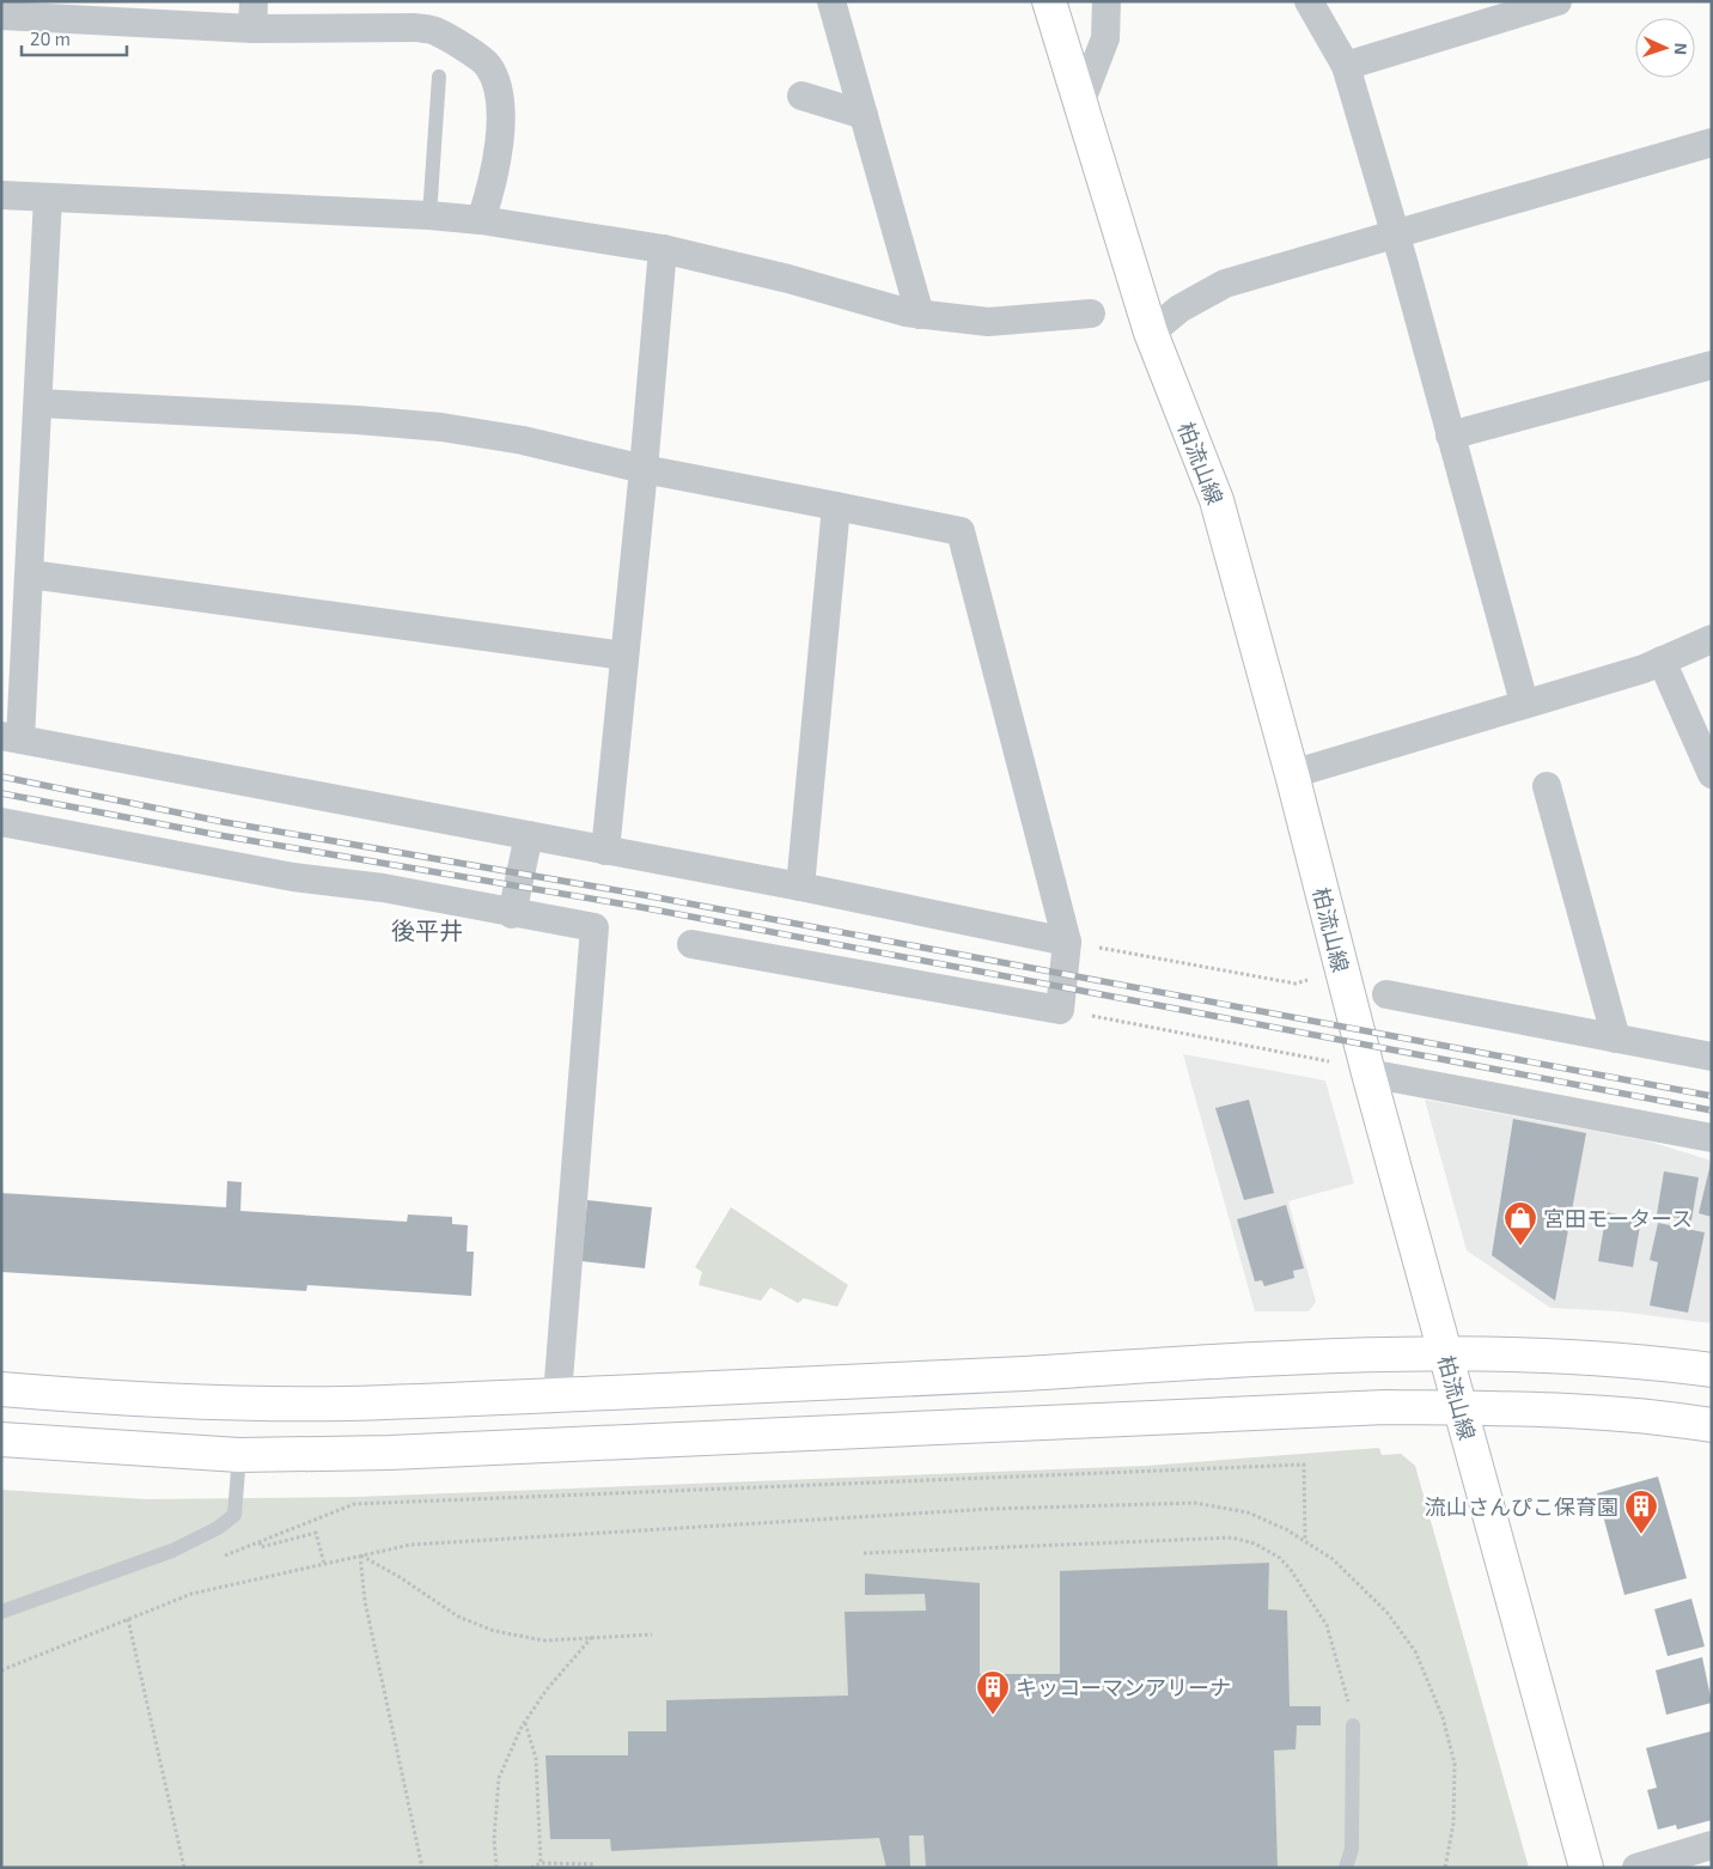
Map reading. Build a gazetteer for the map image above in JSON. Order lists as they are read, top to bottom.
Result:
{
  "streets": {
    "street": ["柏流山線"]
  },
  "districts": ["後平井"],
  "places": {
    "shop": ["宮田モータース"],
    "building": ["流山さんぴこ保育園", "キッコーマンアリーナ"]
  },
  "scale_bar": "20 m",
  "north": "right"
}
